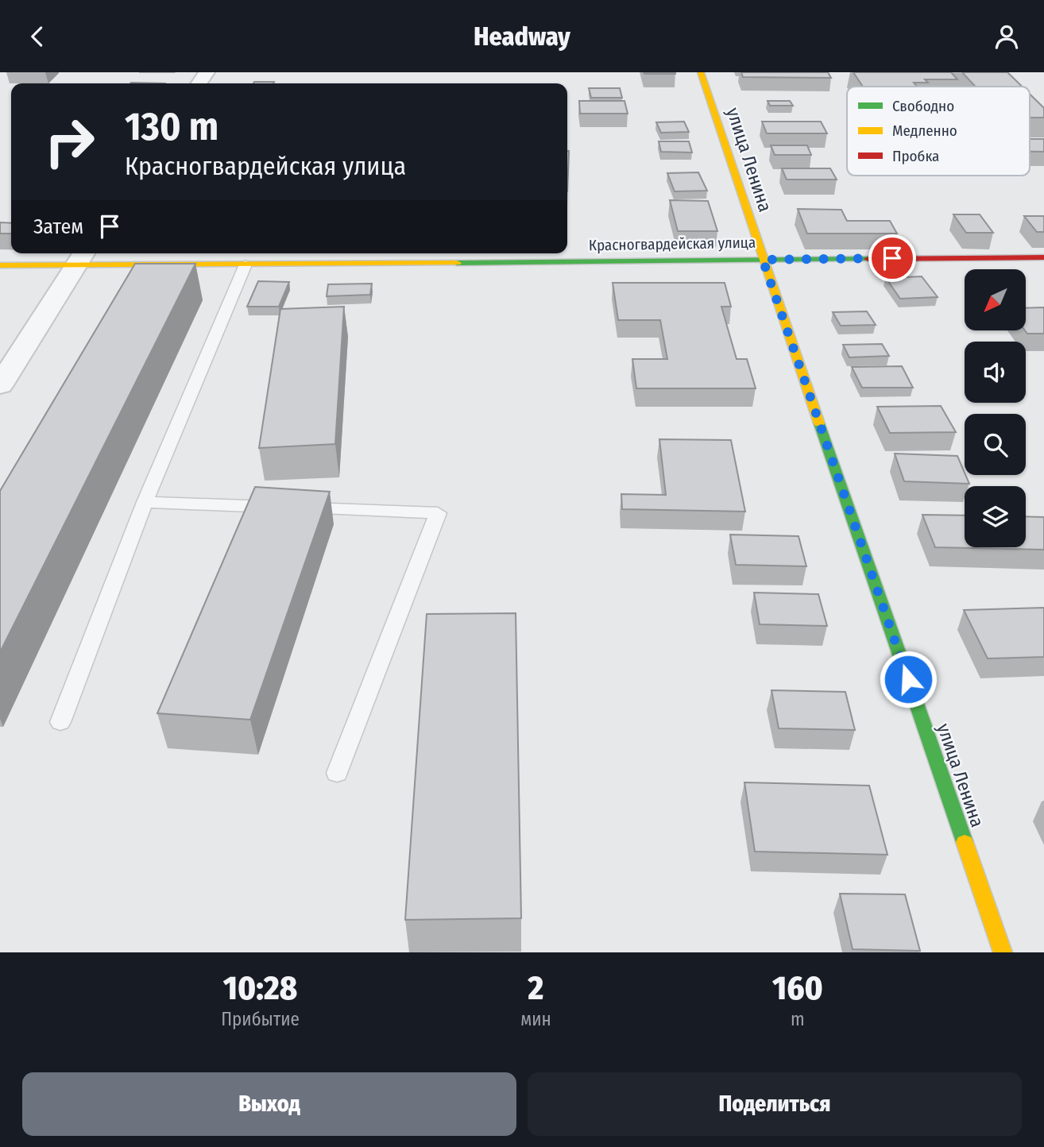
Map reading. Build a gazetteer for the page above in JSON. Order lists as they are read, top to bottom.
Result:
{
  "streets": {
    "street": ["улица Ленина", "Красногвардейская улица"]
  },
  "crossings": [
    ["улица Ленина", "Красногвардейская улица"]
  ],
  "legend": ["Свободно", "Медленно", "Пробка"],
  "north": "bottom left",
  "page": {
    "header": "Headway",
    "turn": ["130 m", "Красногвардейская улица"],
    "then": "Затем",
    "eta": [
      "10:28",
      "Прибытие",
      "2",
      "мин",
      "160",
      "m"
    ],
    "buttons": ["Выход", "Поделиться"]
  }
}
